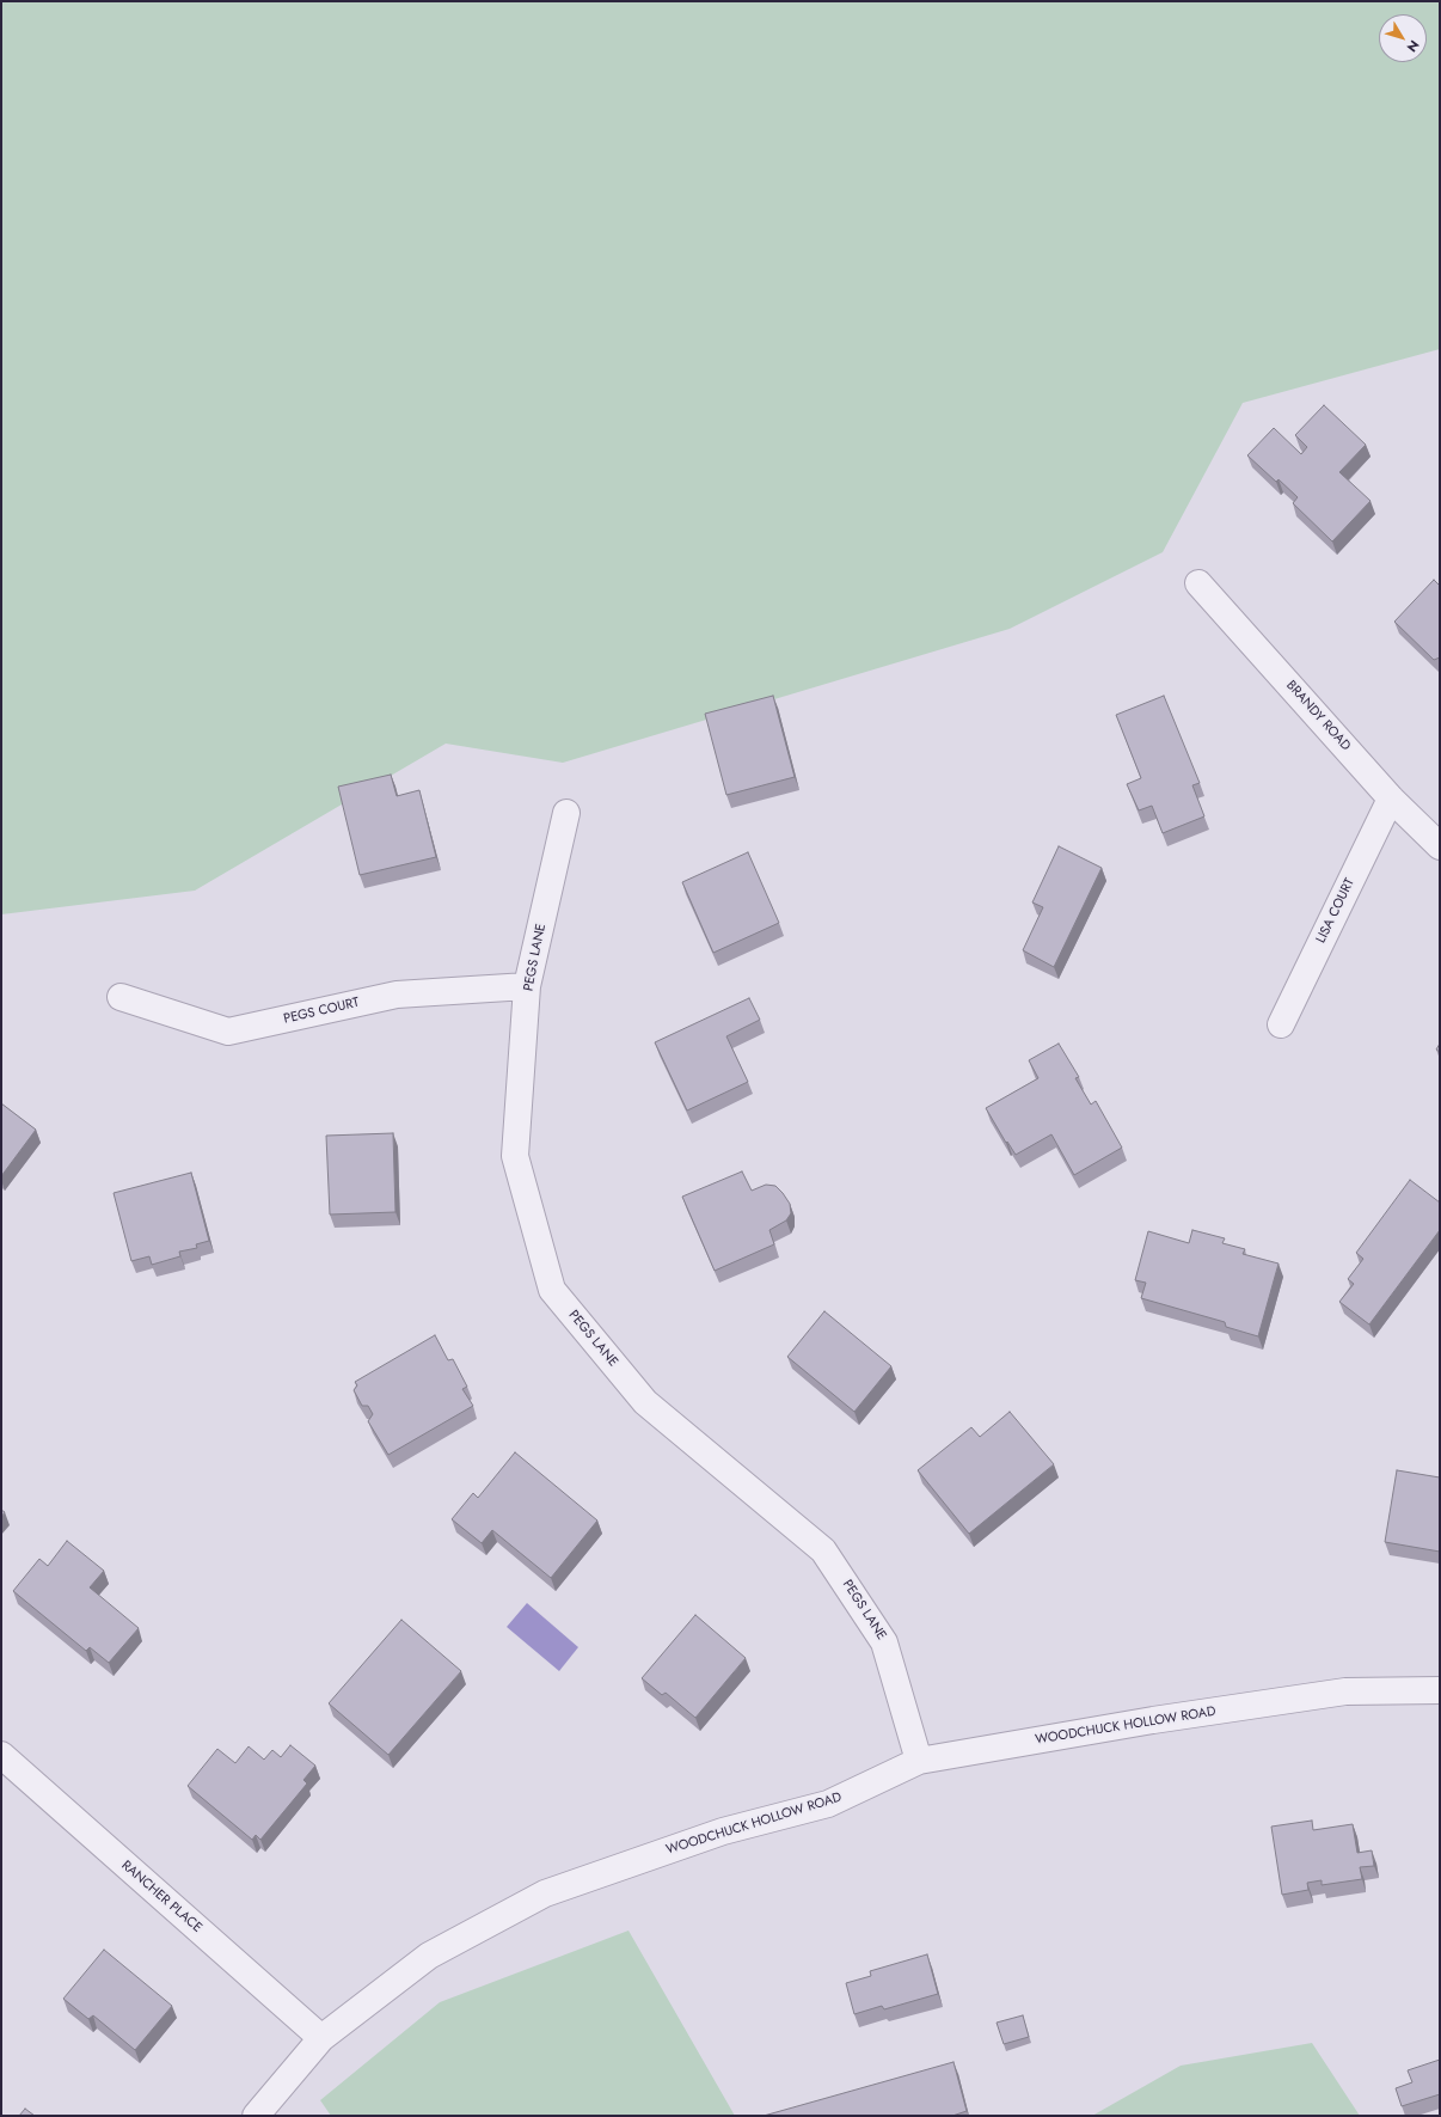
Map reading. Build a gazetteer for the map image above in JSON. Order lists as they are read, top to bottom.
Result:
{
  "streets": {
    "street": [
      "BRANDY ROAD",
      "LISA COURT",
      "PEGS LANE",
      "PEGS COURT",
      "WOODCHUCK HOLLOW ROAD",
      "RANCHER PLACE"
    ]
  },
  "crossings": [
    ["BRANDY ROAD", "LISA COURT"],
    ["PEGS LANE", "PEGS COURT"],
    ["PEGS LANE", "WOODCHUCK HOLLOW ROAD"],
    ["WOODCHUCK HOLLOW ROAD", "RANCHER PLACE"]
  ],
  "north": "bottom right"
}
